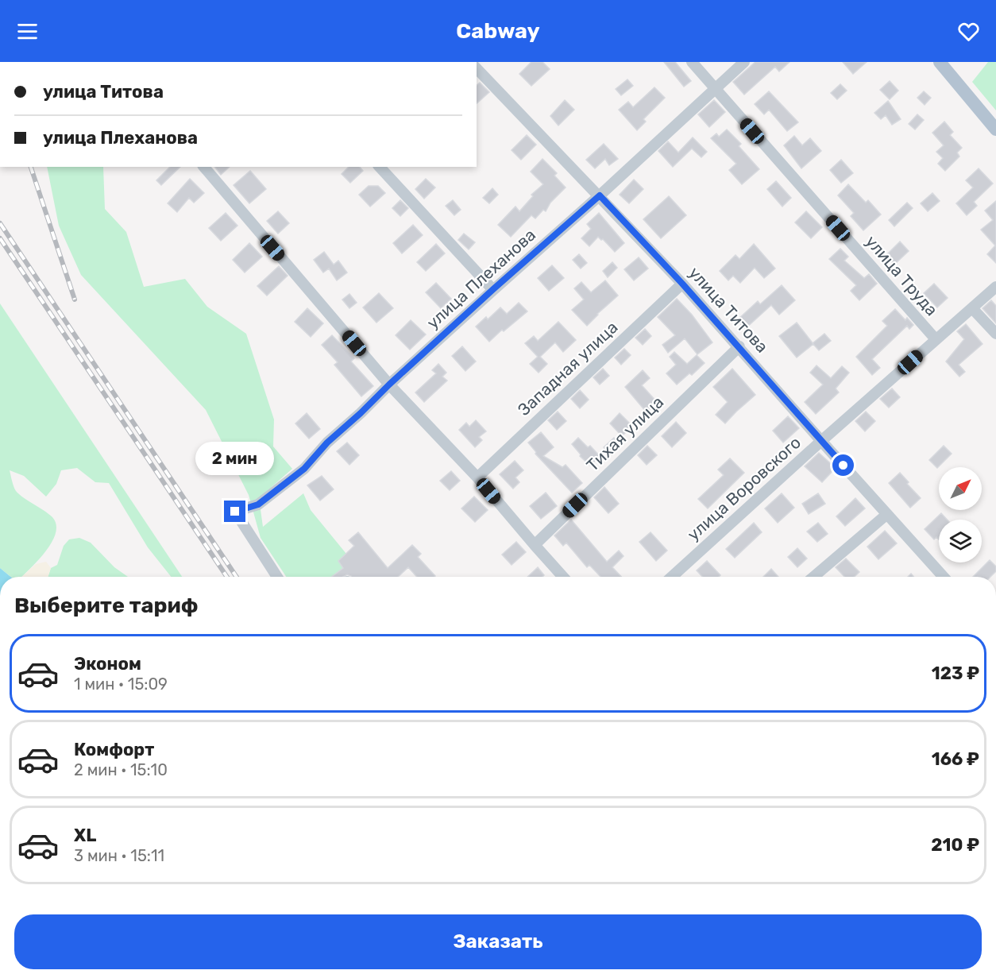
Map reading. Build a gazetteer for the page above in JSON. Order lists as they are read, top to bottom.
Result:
{
  "streets": {
    "street": [
      "улица Труда",
      "улица Плеханова",
      "улица Титова",
      "Западная улица",
      "Тихая улица",
      "улица Воровского"
    ]
  },
  "crossings": [
    ["улица Труда", "улица Плеханова"],
    ["улица Труда", "улица Воровского"],
    ["улица Плеханова", "улица Титова"],
    ["улица Титова", "Западная улица"],
    ["улица Титова", "Тихая улица"],
    ["улица Титова", "улица Воровского"]
  ],
  "north": "top right",
  "page": {
    "header": "Cabway",
    "banner": ["улица Титова", "улица Плеханова"],
    "bubble": "2 мин",
    "heading": "Выберите тариф",
    "list": [
      {
        "name": "Эконом",
        "note": "1 мин · 15:09",
        "value": "123 ₽"
      },
      {
        "name": "Комфорт",
        "note": "2 мин · 15:10",
        "value": "166 ₽"
      },
      {
        "name": "XL",
        "note": "3 мин · 15:11",
        "value": "210 ₽"
      }
    ],
    "buttons": "Заказать"
  }
}
